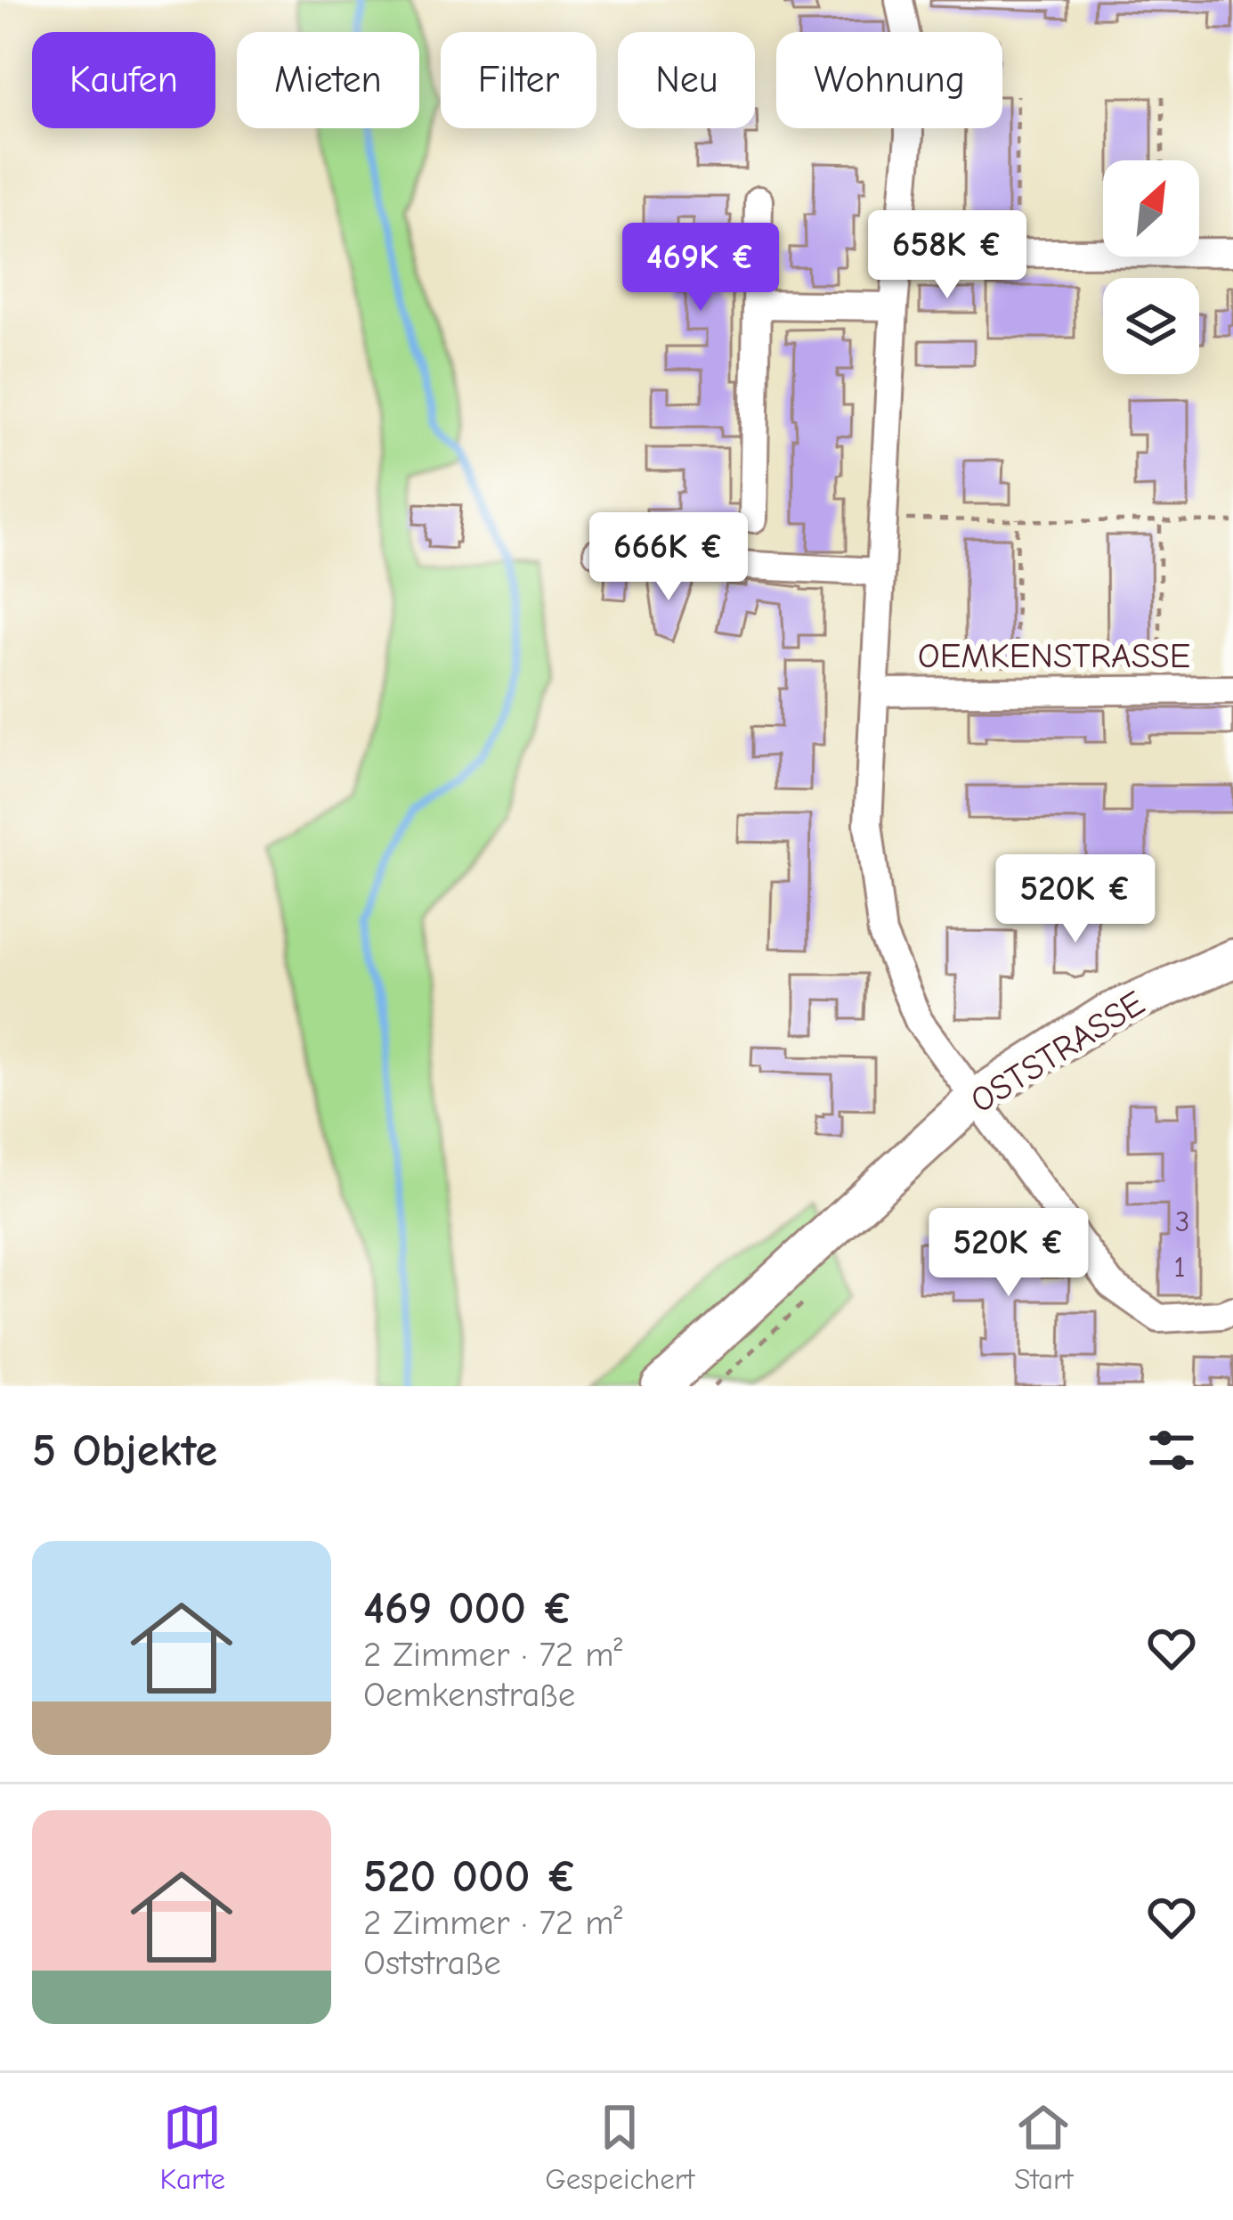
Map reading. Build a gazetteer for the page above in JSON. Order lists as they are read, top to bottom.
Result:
{
  "streets": {
    "street": ["OEMKENSTRASSE", "OSTSTRASSE"]
  },
  "crossings": [
    ["OEMKENSTRASSE", "OSTSTRASSE"]
  ],
  "house_numbers": ["3", "1"],
  "north": "top right",
  "page": {
    "chip": [
      "Kaufen",
      "Mieten",
      "Filter",
      "Neu",
      "Wohnung"
    ],
    "price": [
      "658K €",
      "469K €",
      "666K €",
      "520K €",
      "520K €"
    ],
    "heading": "5 Objekte",
    "list": [
      {
        "name": "469 000 €",
        "note": "2 Zimmer · 72 m² · Oemkenstraße"
      },
      {
        "name": "520 000 €",
        "note": "2 Zimmer · 72 m² · Oststraße"
      }
    ],
    "tabs": ["Karte", "Gespeichert", "Start"]
  }
}
